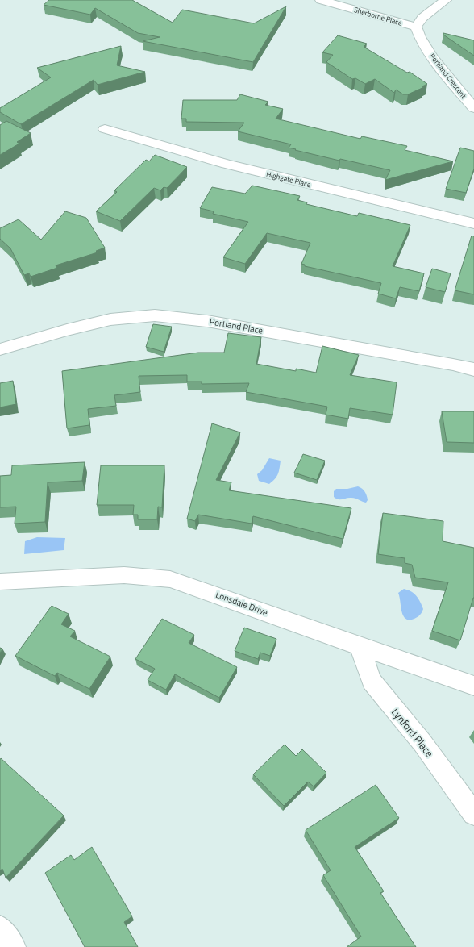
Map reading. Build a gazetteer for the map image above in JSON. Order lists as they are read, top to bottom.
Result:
{
  "streets": {
    "street": [
      "Sherborne Place",
      "Portland Crescent",
      "Highgate Place",
      "Portland Place",
      "Lonsdale Drive",
      "Lynford Place"
    ]
  },
  "crossings": [
    ["Sherborne Place", "Portland Crescent"],
    ["Lonsdale Drive", "Lynford Place"]
  ]
}
